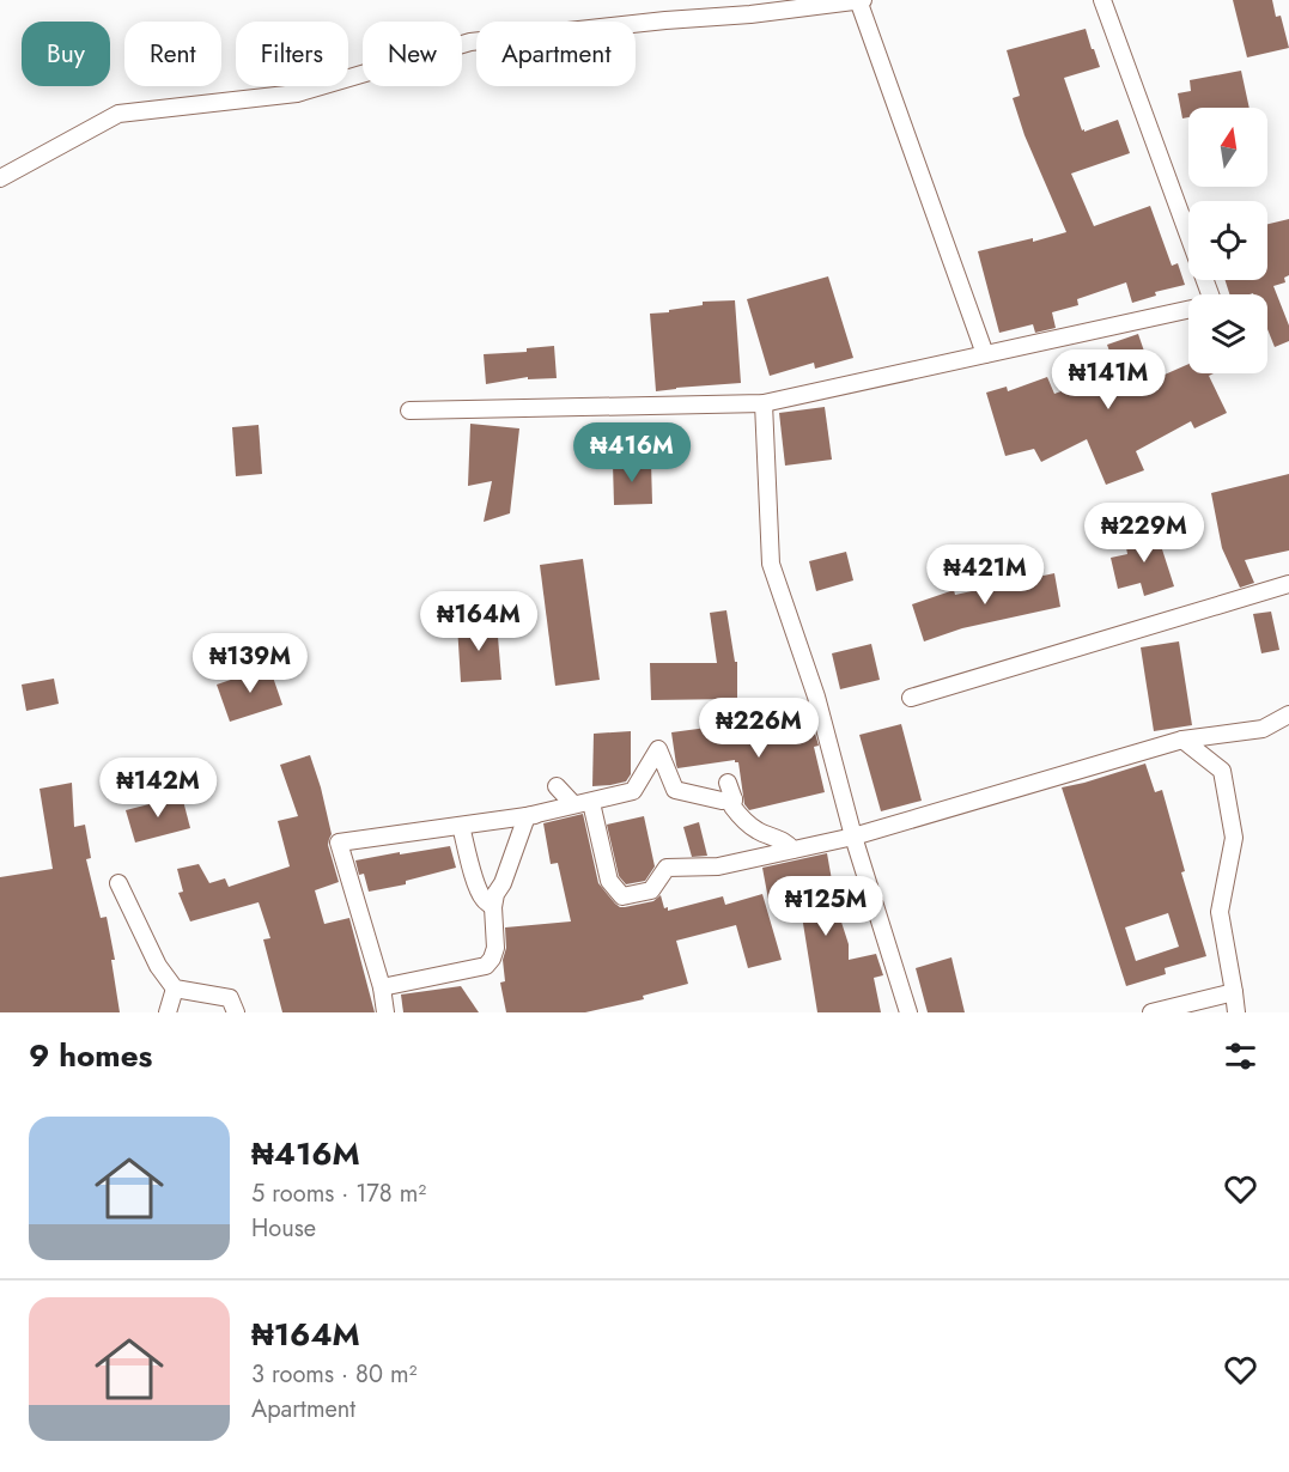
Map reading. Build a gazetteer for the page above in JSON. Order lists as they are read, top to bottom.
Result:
{
  "north": "top",
  "page": {
    "chip": [
      "Buy",
      "Rent",
      "Filters",
      "New",
      "Apartment"
    ],
    "price": [
      "₦141M",
      "₦416M",
      "₦229M",
      "₦421M",
      "₦164M",
      "₦139M",
      "₦226M",
      "₦142M",
      "₦125M"
    ],
    "heading": "9 homes",
    "list": [
      {
        "name": "₦416M",
        "note": "5 rooms · 178 m² · House"
      },
      {
        "name": "₦164M",
        "note": "3 rooms · 80 m² · Apartment"
      }
    ]
  }
}
